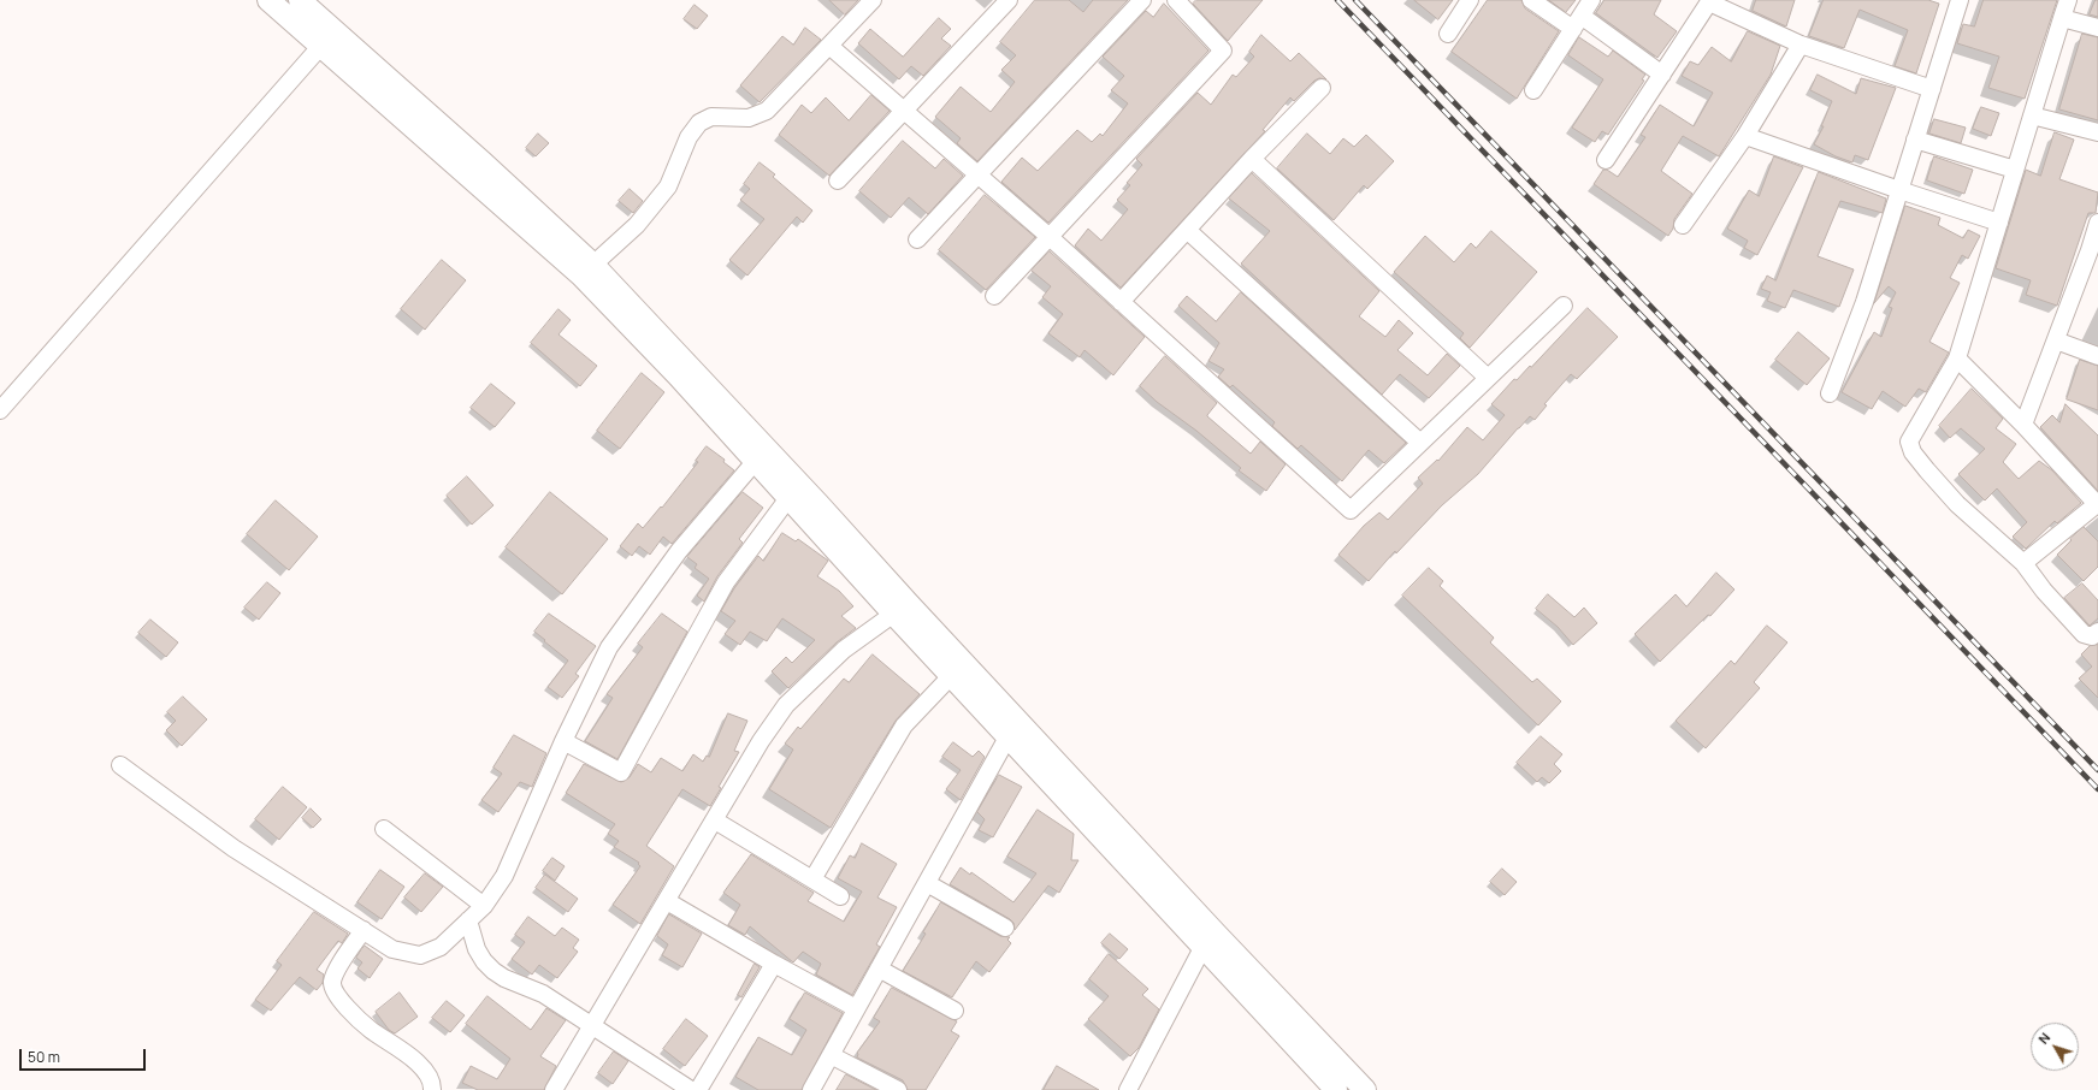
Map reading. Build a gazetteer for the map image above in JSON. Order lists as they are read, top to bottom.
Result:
{
  "scale_bar": "50 m",
  "north": "top left"
}
